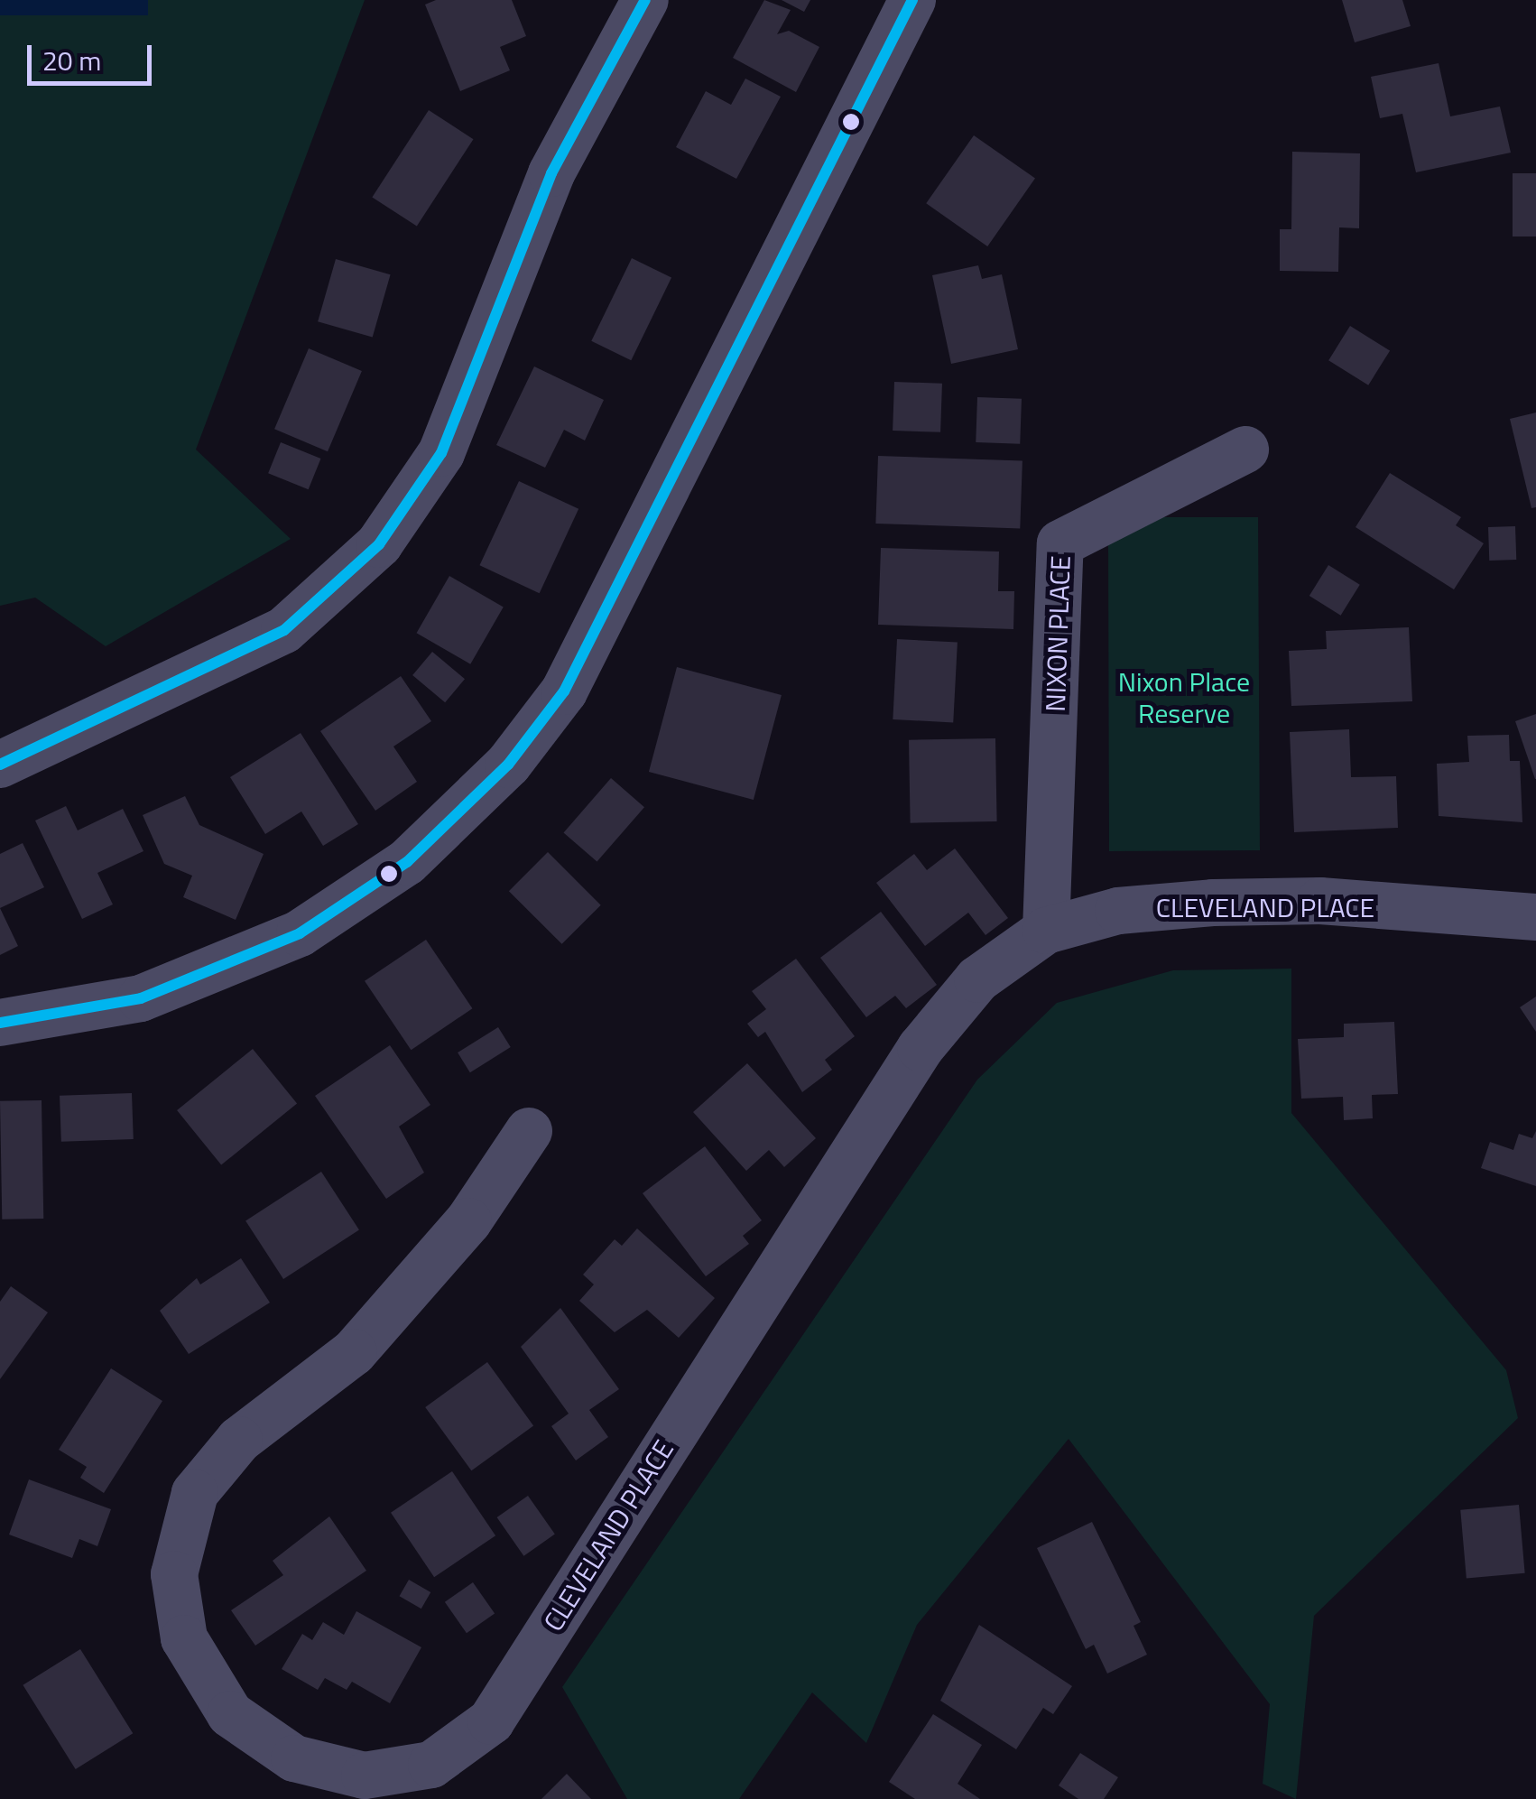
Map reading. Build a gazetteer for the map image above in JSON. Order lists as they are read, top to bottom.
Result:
{
  "streets": {
    "street": ["NIXON PLACE", "CLEVELAND PLACE"]
  },
  "crossings": [
    ["NIXON PLACE", "CLEVELAND PLACE"]
  ],
  "parks": ["Nixon Place Reserve"],
  "scale_bar": "20 m"
}
